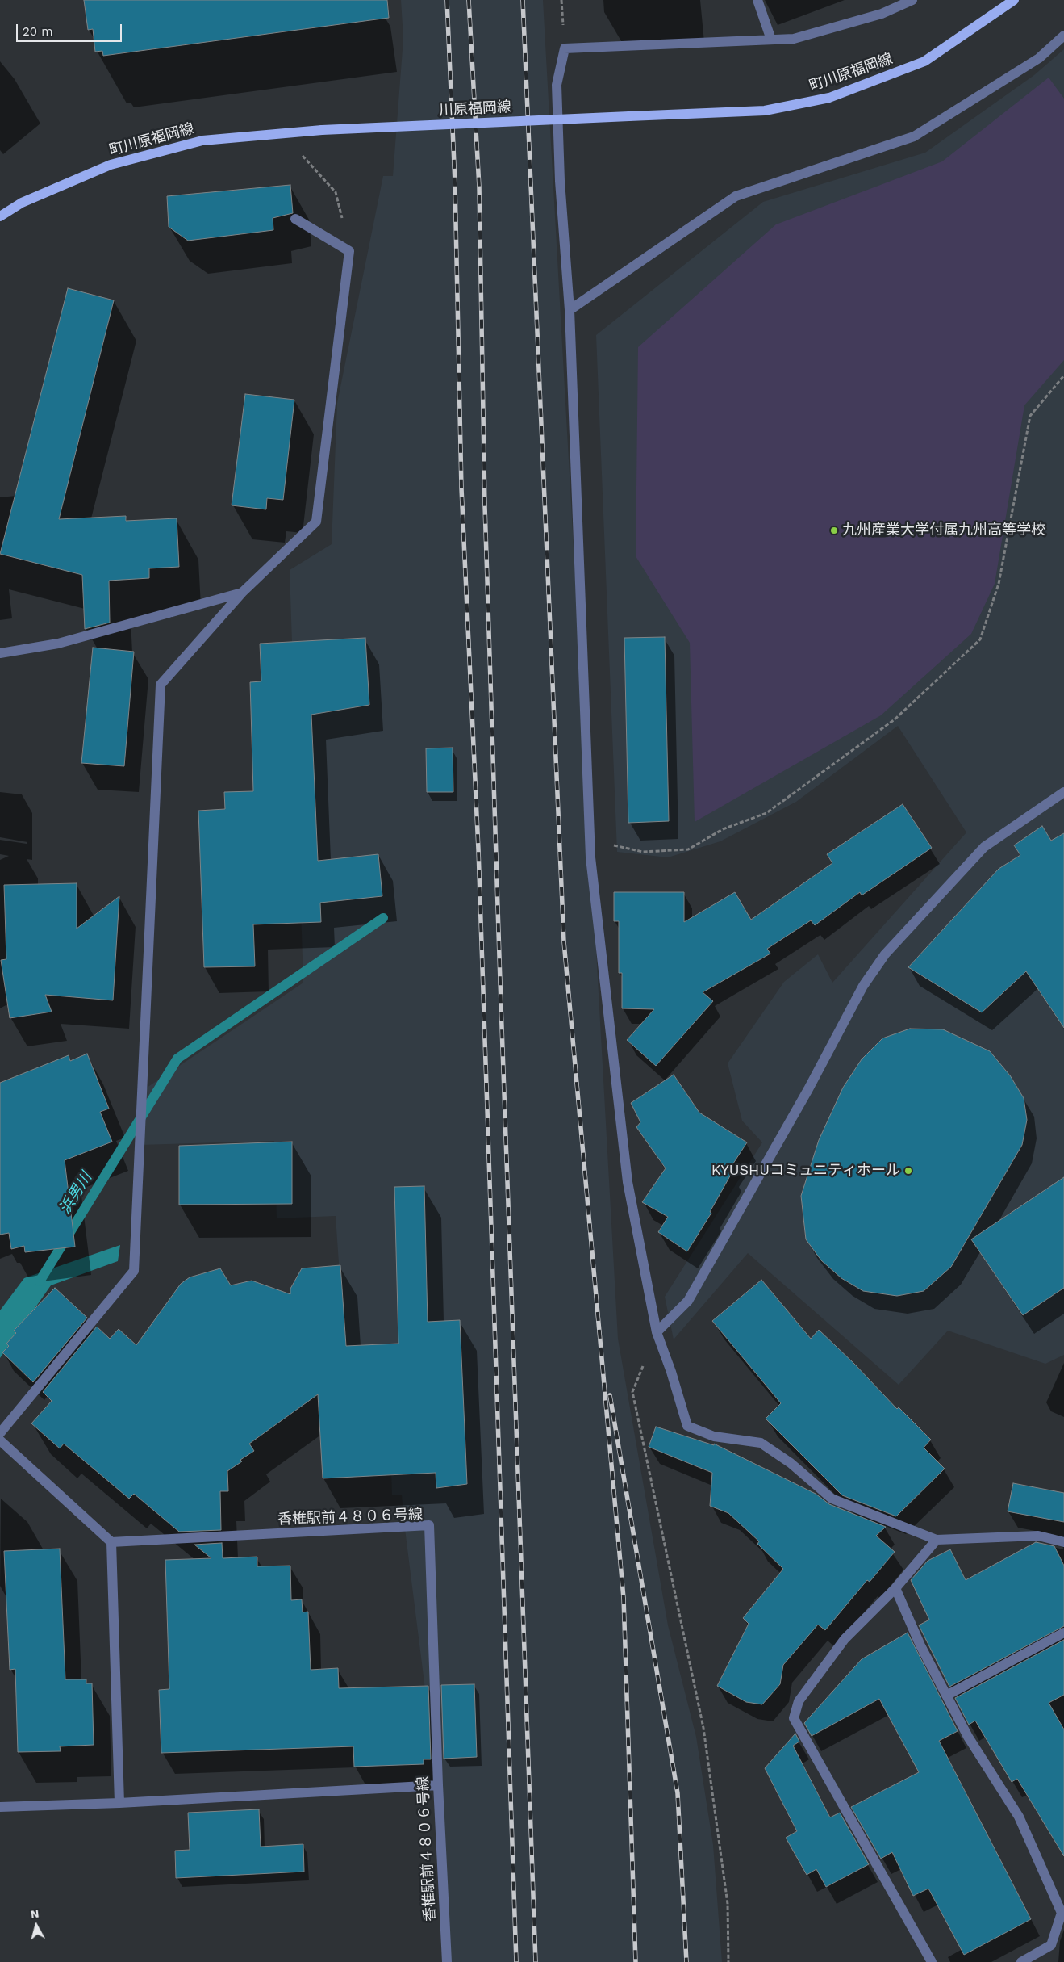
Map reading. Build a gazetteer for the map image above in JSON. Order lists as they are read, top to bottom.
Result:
{
  "streets": {
    "main road": ["町川原福岡線", "川原福岡線"],
    "street": ["香椎駅前４８０６号線"]
  },
  "crossings": [
    ["町川原福岡線", "川原福岡線"]
  ],
  "water": ["浜男川"],
  "places": ["九州産業大学付属九州高等学校", "KYUSHUコミュニティホール"],
  "scale_bar": "20 m",
  "north": "top"
}
